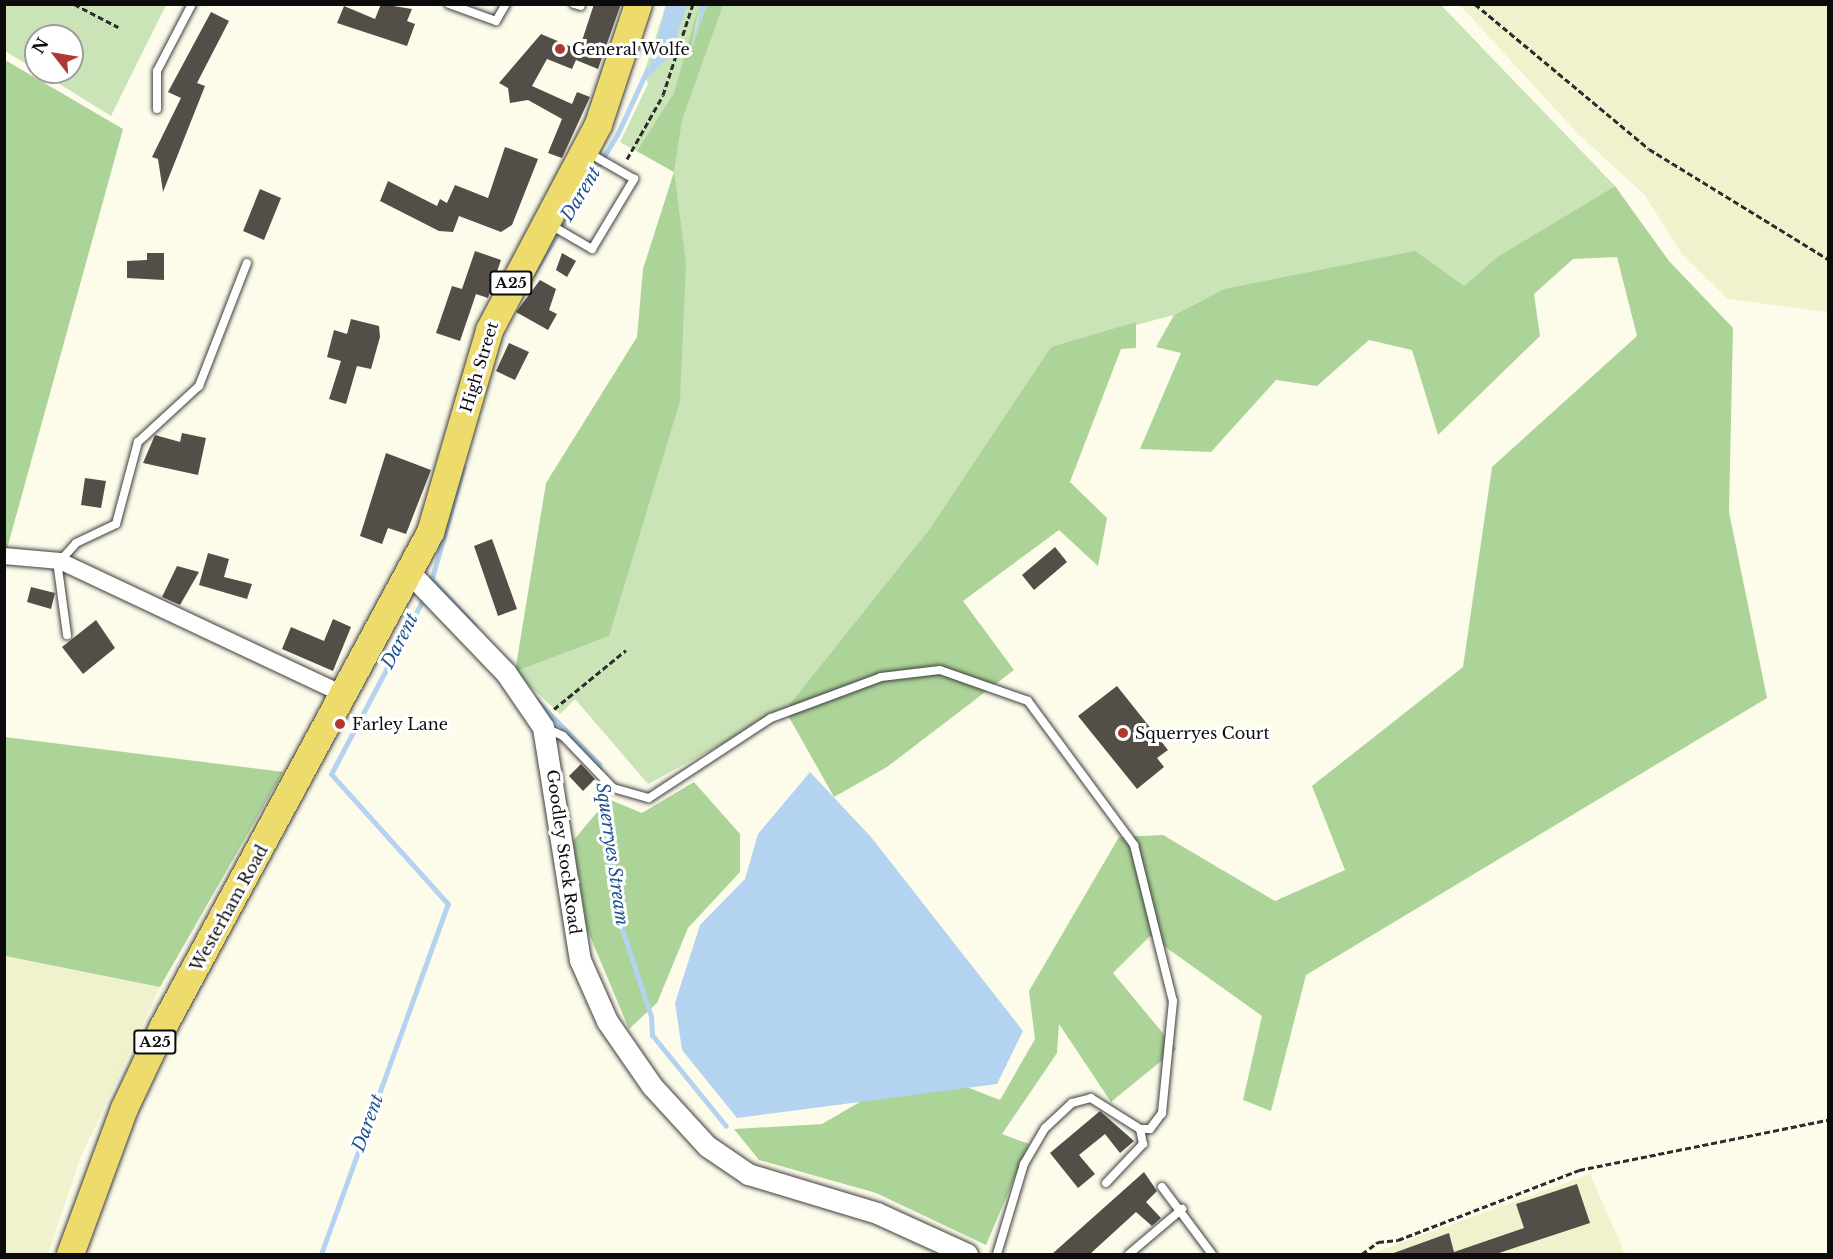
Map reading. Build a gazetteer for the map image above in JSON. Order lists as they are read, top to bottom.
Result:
{
  "streets": {
    "main road": ["A25", "High Street", "Westerham Road"],
    "street": ["Goodley Stock Road"]
  },
  "crossings": [
    ["High Street", "Goodley Stock Road"],
    ["High Street", "Westerham Road"],
    ["Goodley Stock Road", "Westerham Road"]
  ],
  "water": ["Darent", "Squerryes Stream"],
  "places": ["General Wolfe", "Farley Lane", "Squerryes Court"],
  "north": "top left"
}
